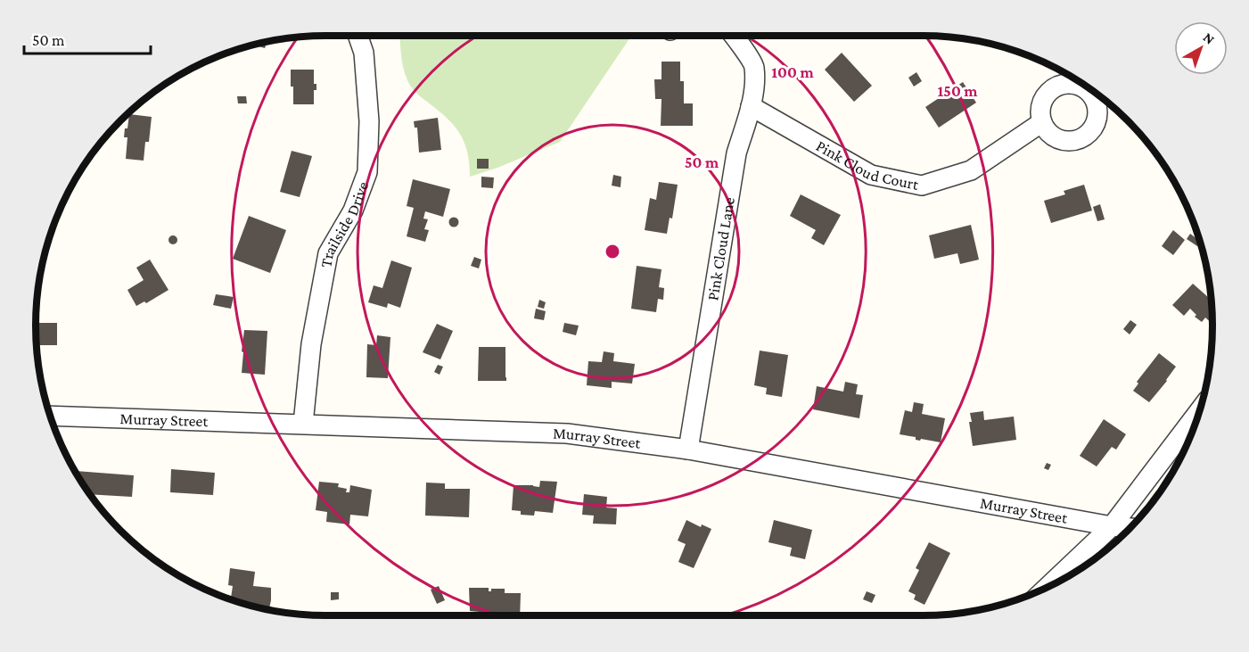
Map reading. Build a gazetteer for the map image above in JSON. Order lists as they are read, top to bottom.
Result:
{
  "streets": {
    "street": [
      "Pink Cloud Court",
      "Trailside Drive",
      "Pink Cloud Lane",
      "Murray Street"
    ]
  },
  "crossings": [
    ["Pink Cloud Court", "Pink Cloud Lane"],
    ["Trailside Drive", "Murray Street"],
    ["Pink Cloud Lane", "Murray Street"]
  ],
  "scale_bar": "50 m",
  "north": "top right",
  "rings": ["100 m", "150 m", "50 m"]
}
